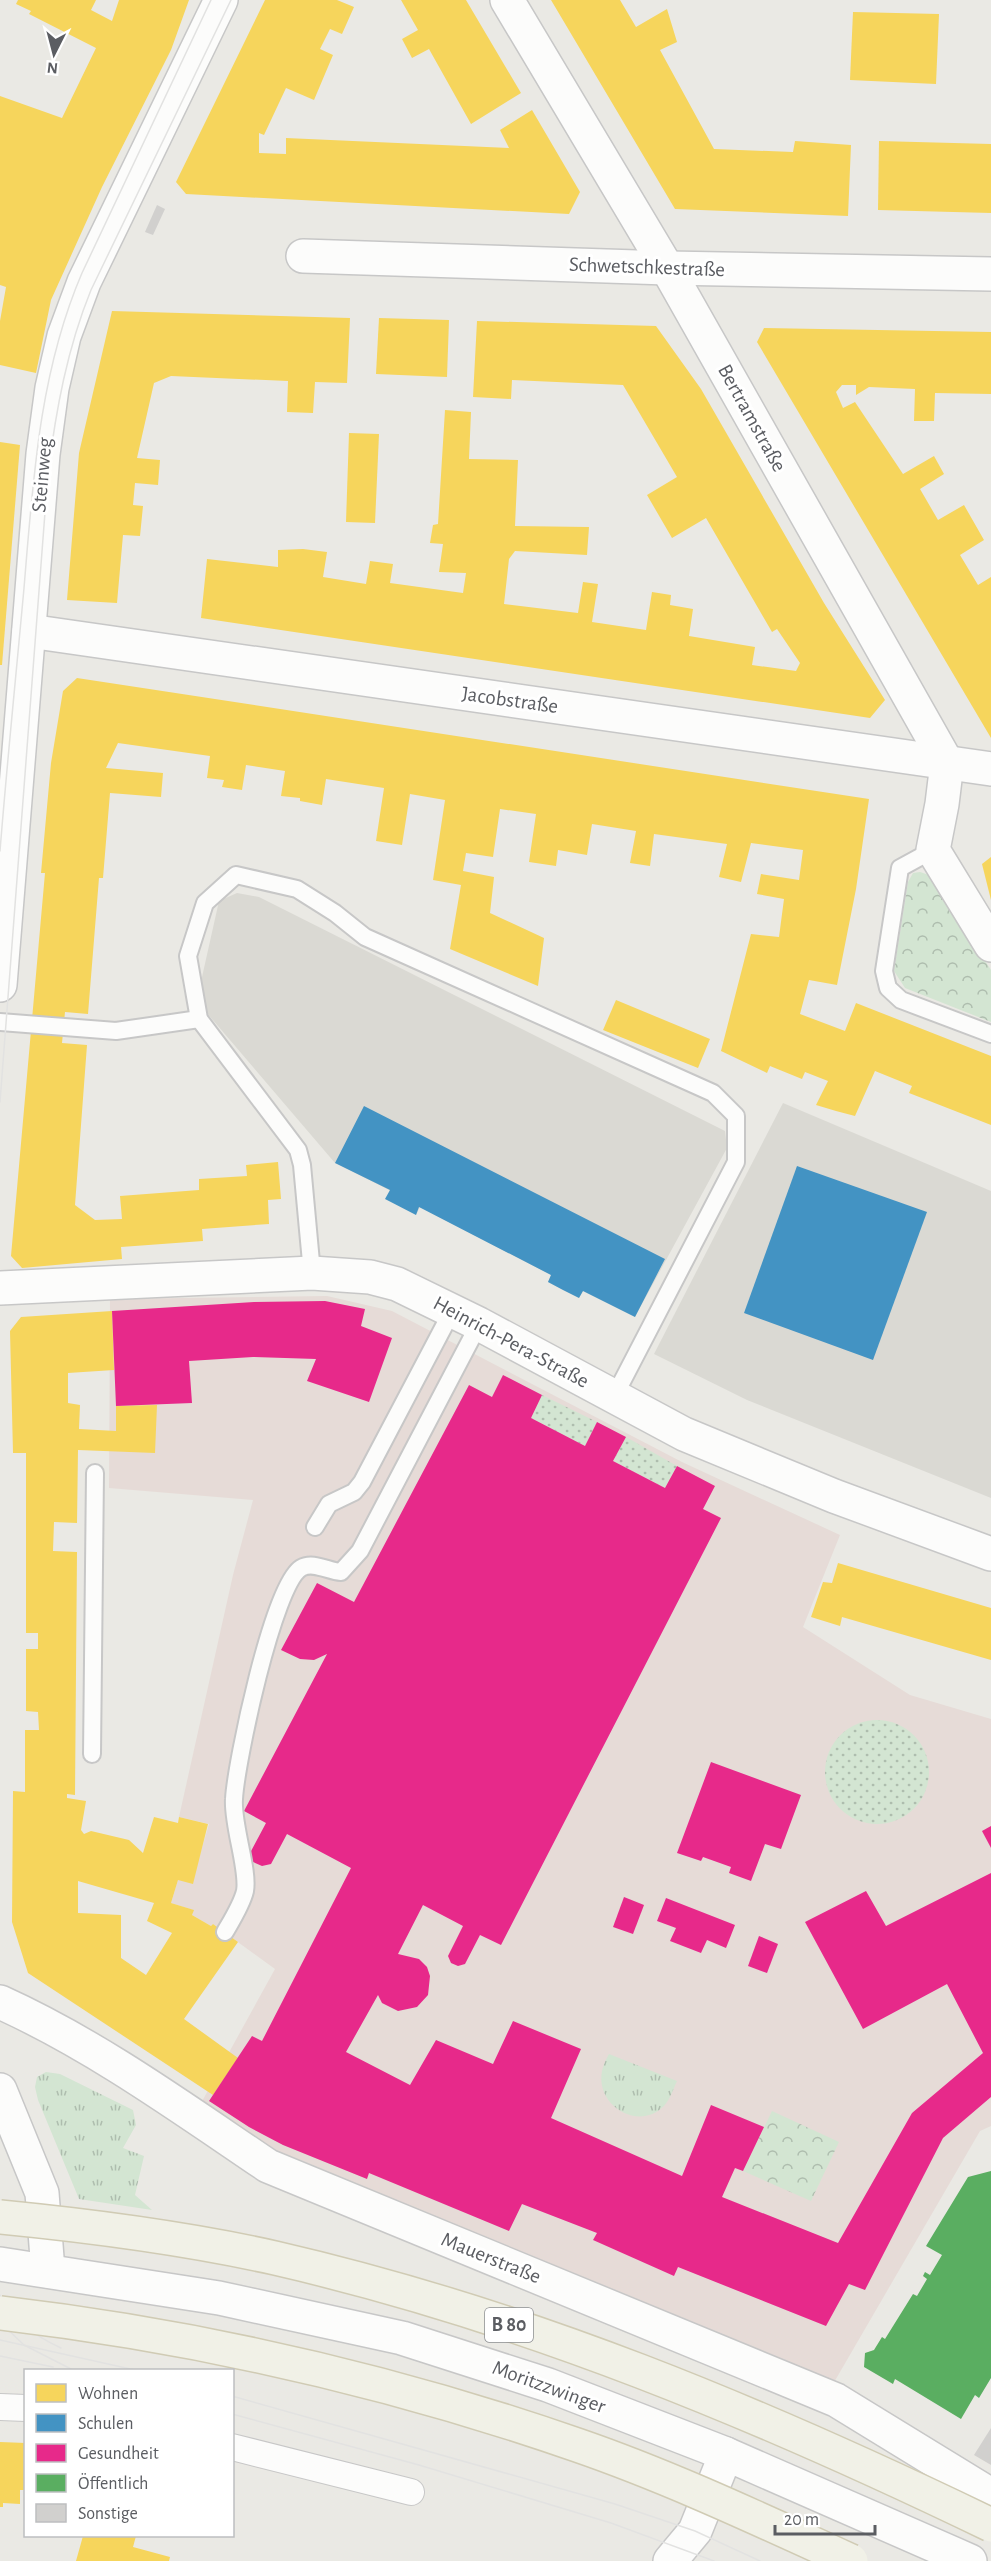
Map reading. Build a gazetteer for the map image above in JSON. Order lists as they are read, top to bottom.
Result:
{
  "streets": {
    "main road": ["B 80"],
    "street": [
      "Schwetschkestraße",
      "Bertramstraße",
      "Steinweg",
      "Jacobstraße",
      "Heinrich-Pera-Straße",
      "Mauerstraße",
      "Moritzzwinger"
    ]
  },
  "crossings": [
    ["Schwetschkestraße", "Bertramstraße"],
    ["Bertramstraße", "Jacobstraße"],
    ["Steinweg", "Jacobstraße"]
  ],
  "legend": [
    "Wohnen",
    "Schulen",
    "Gesundheit",
    "Öffentlich",
    "Sonstige"
  ],
  "scale_bar": "20 m",
  "north": "bottom"
}
